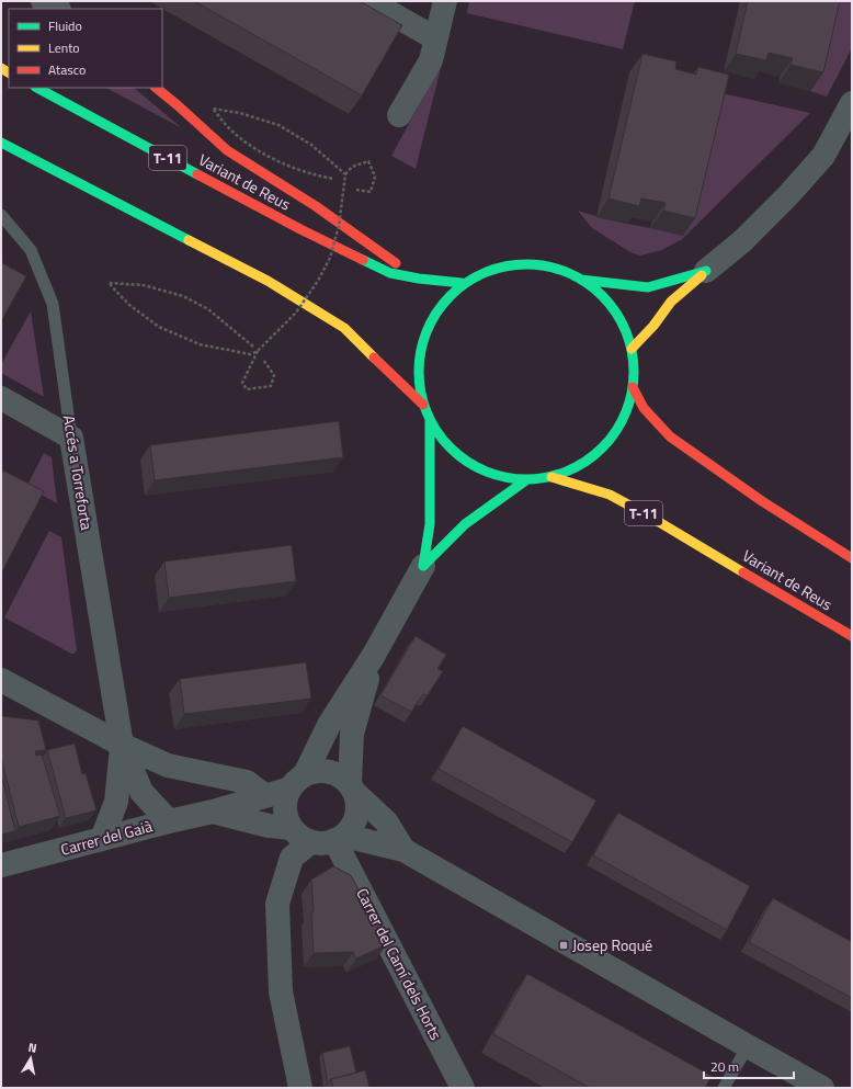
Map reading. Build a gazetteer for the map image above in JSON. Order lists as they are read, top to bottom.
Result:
{
  "streets": {
    "highway": ["T-11", "Variant de Reus"],
    "street": ["Accés a Torreforta", "Carrer del Gaià", "Carrer del Camí dels Horts"]
  },
  "crossings": [
    ["T-11", "Variant de Reus"],
    ["Carrer del Gaià", "Carrer del Camí dels Horts"]
  ],
  "places": {
    "transit": ["Josep Roqué"]
  },
  "legend": ["Fluido", "Lento", "Atasco"],
  "scale_bar": "20 m",
  "north": "top"
}
